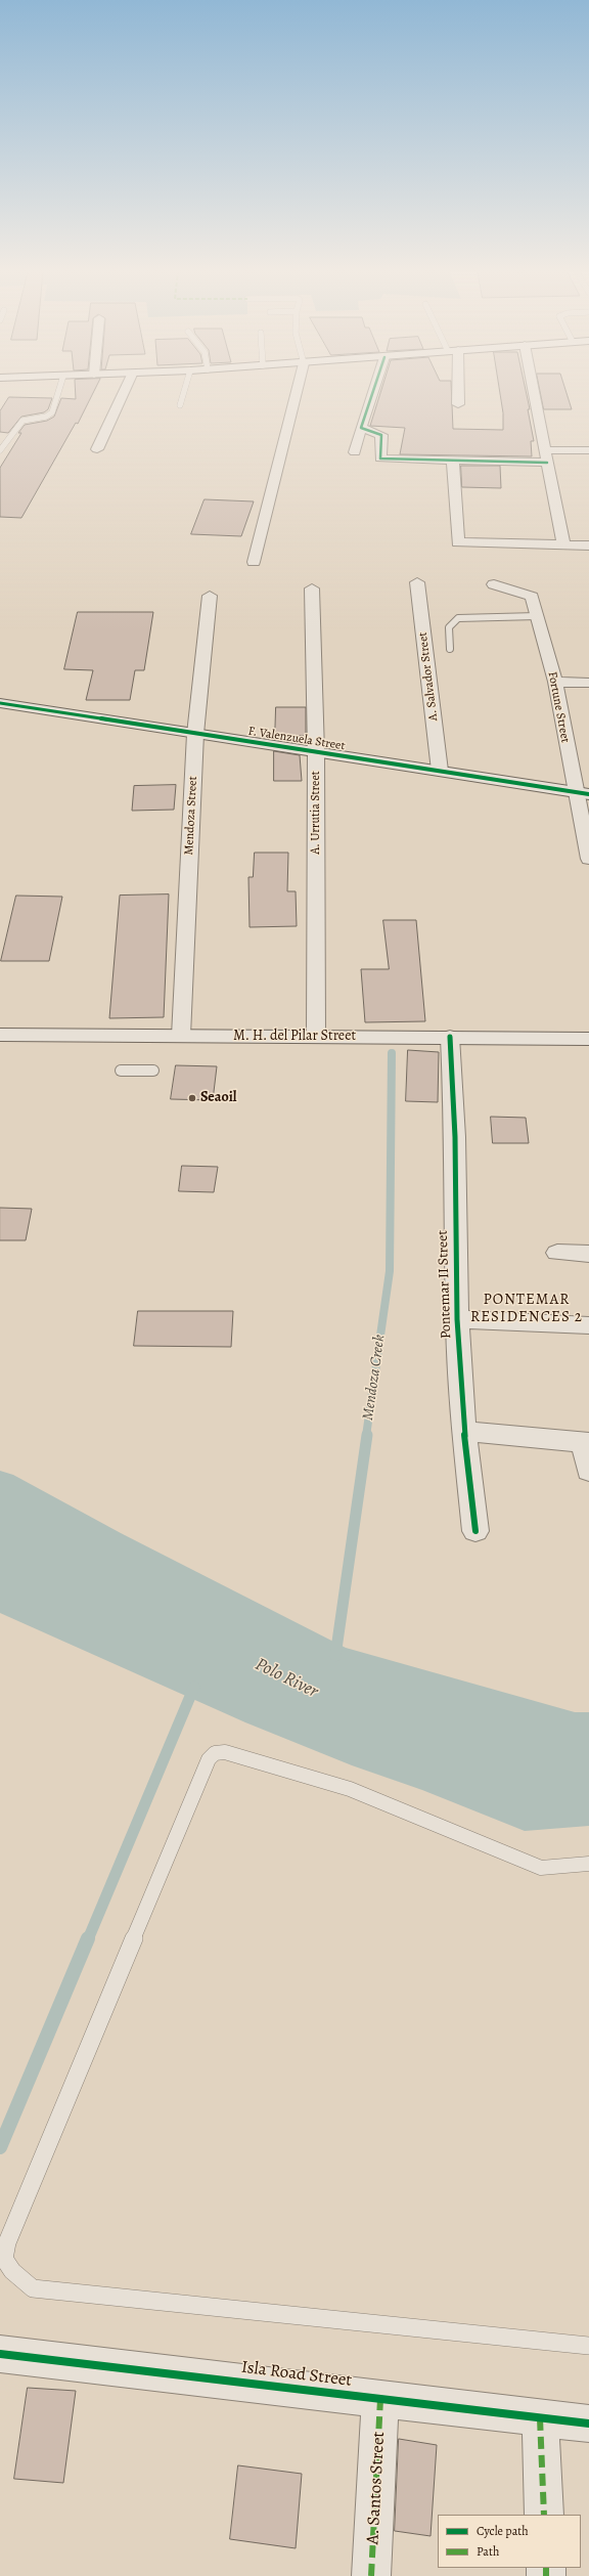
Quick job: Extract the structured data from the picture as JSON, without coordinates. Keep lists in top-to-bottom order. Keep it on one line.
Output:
{"streets":{"street":["A. Salvador Street","Fortune Street","F. Valenzuela Street","A. Urrutia Street","Mendoza Street","M. H. del Pilar Street","Pontemar II Street","Isla Road Street","A. Santos Street"]},"crossings":[["A. Salvador Street","F. Valenzuela Street"],["Fortune Street","F. Valenzuela Street"],["F. Valenzuela Street","A. Urrutia Street"],["F. Valenzuela Street","Mendoza Street"],["A. Urrutia Street","M. H. del Pilar Street"],["Mendoza Street","M. H. del Pilar Street"],["M. H. del Pilar Street","Pontemar II Street"],["Isla Road Street","A. Santos Street"]],"districts":["PONTEMAR RESIDENCES 2"],"water":["Mendoza Creek","Polo River"],"places":["Seaoil"],"legend":["Cycle path","Path"]}
